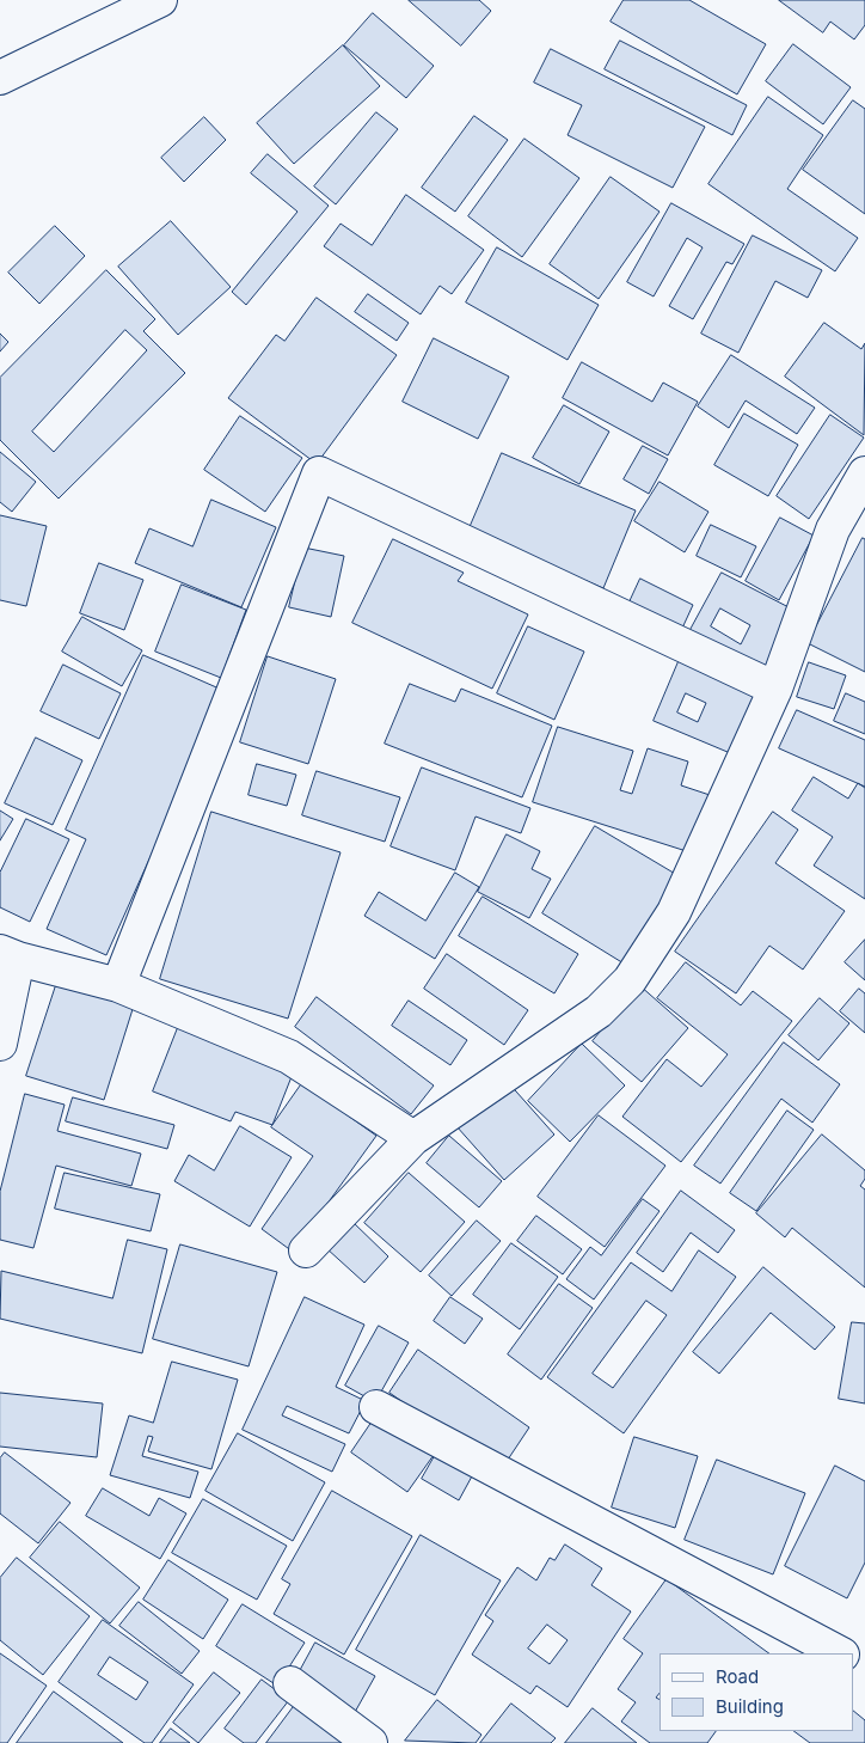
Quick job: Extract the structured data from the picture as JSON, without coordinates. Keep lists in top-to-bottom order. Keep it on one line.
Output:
{"legend":["Road","Building"]}
